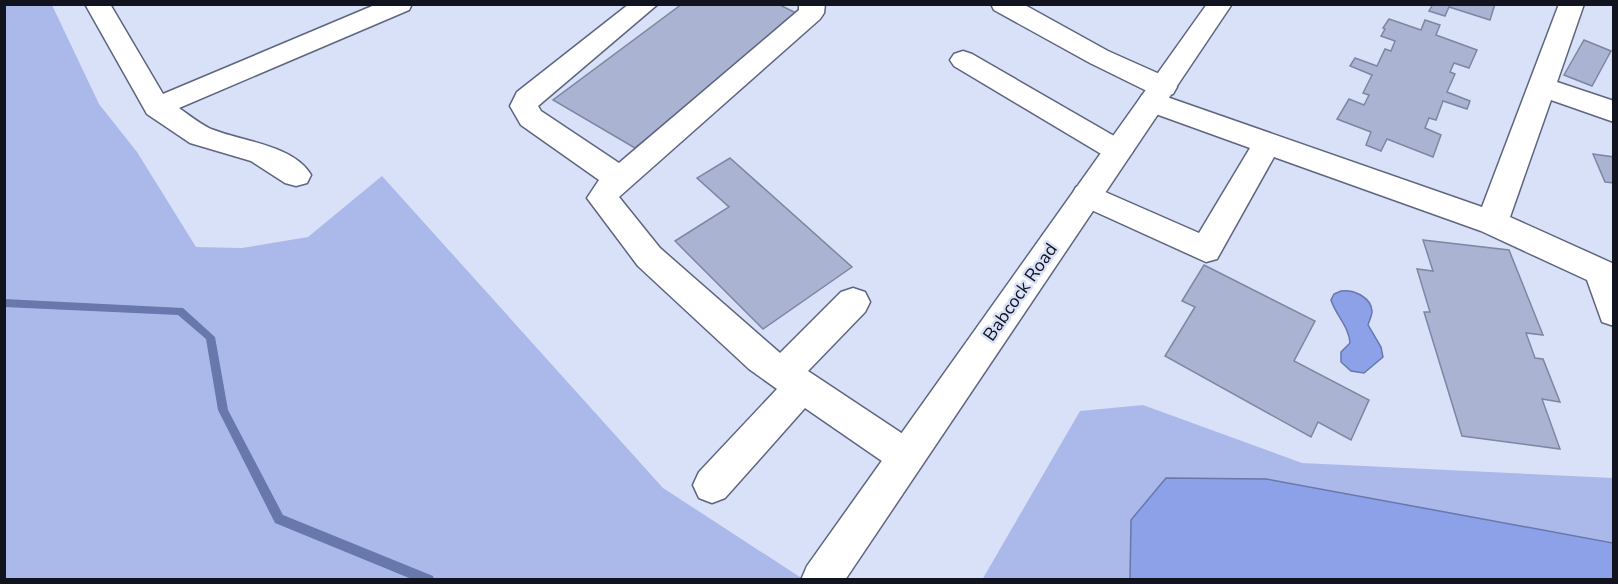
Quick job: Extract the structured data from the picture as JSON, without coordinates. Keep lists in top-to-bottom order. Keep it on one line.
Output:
{"streets":{"main road":["Babcock Road"]}}
